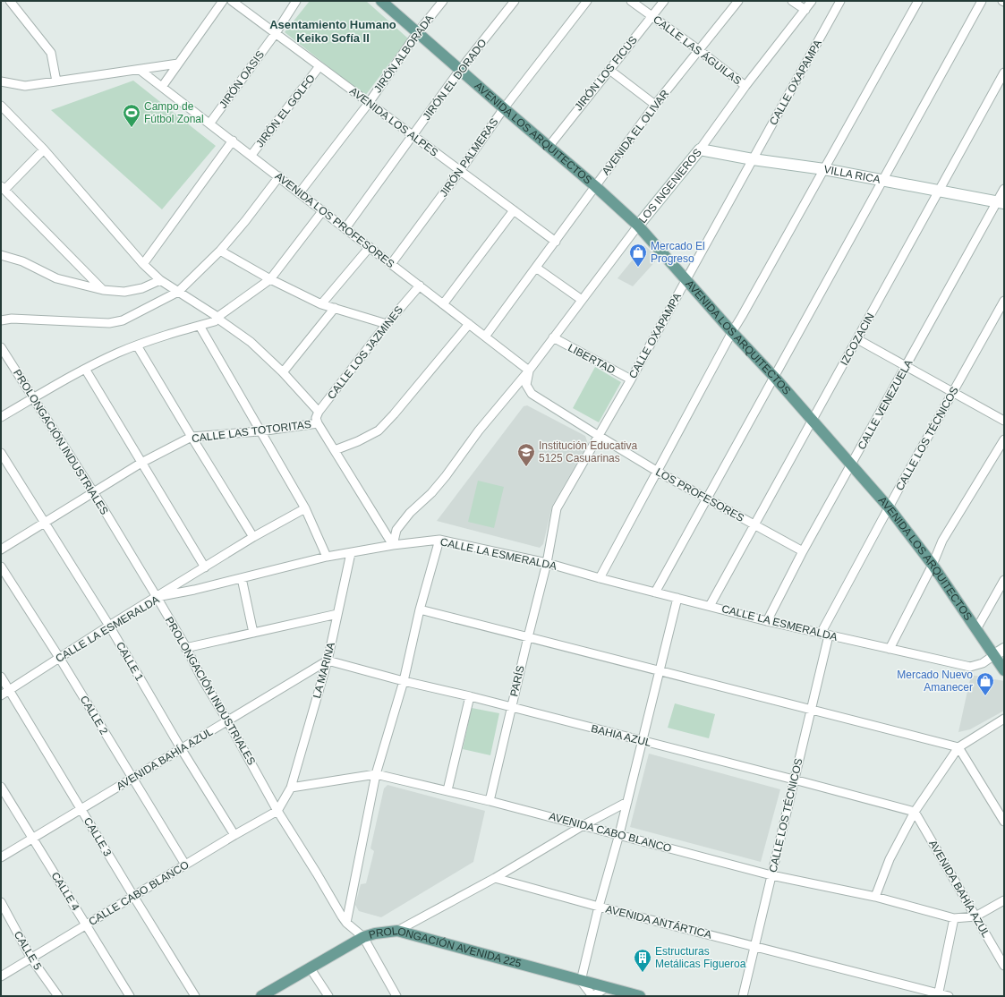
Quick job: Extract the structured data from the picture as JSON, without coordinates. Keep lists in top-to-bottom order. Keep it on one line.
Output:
{"streets":{"main road":["AVENIDA LOS ARQUITECTOS","PROLONGACIÓN AVENIDA 225"],"street":["CALLE LAS ÁGUILAS","JIRÓN ALBORADA","JIRÓN LOS FICUS","JIRÓN OASIS","JIRÓN EL DORADO","CALLE OXAPAMPA","JIRÓN EL GOLFO","AVENIDA LOS ALPES","AVENIDA EL OLIVAR","JIRÓN PALMERAS","VILLA RICA","LOS INGENIEROS","AVENIDA LOS PROFESORES","IZCOZACIN","CALLE LOS JAZMINES","LIBERTAD","CALLE VENEZUELA","CALLE LAS TOTORITAS","CALLE LOS TÉCNICOS","PROLONGACIÓN INDUSTRIALES","LOS PROFESORES","CALLE LA ESMERALDA","CALLE 1","LA MARINA","PARÍS","CALLE 2","BAHIA AZUL","AVENIDA BAHÍA AZUL","AVENIDA CABO BLANCO","CALLE 3","CALLE 4","CALLE CABO BLANCO","AVENIDA ANTÁRTICA","CALLE 5"]},"crossings":[["CALLE LAS ÁGUILAS","JIRÓN LOS FICUS"],["CALLE LAS ÁGUILAS","AVENIDA EL OLIVAR"],["CALLE LAS ÁGUILAS","LOS INGENIEROS"],["JIRÓN ALBORADA","AVENIDA LOS ALPES"],["JIRÓN ALBORADA","AVENIDA LOS ARQUITECTOS"],["JIRÓN ALBORADA","AVENIDA LOS PROFESORES"],["JIRÓN LOS FICUS","AVENIDA LOS ARQUITECTOS"],["JIRÓN OASIS","AVENIDA LOS ALPES"],["JIRÓN OASIS","AVENIDA LOS PROFESORES"],["JIRÓN EL DORADO","AVENIDA LOS ALPES"],["JIRÓN EL DORADO","AVENIDA LOS ARQUITECTOS"],["JIRÓN EL DORADO","AVENIDA LOS PROFESORES"],["CALLE OXAPAMPA","AVENIDA LOS ARQUITECTOS"],["CALLE OXAPAMPA","VILLA RICA"],["CALLE OXAPAMPA","LIBERTAD"],["CALLE OXAPAMPA","LOS PROFESORES"],["CALLE OXAPAMPA","CALLE LA ESMERALDA"],["CALLE OXAPAMPA","PARÍS"],["JIRÓN EL GOLFO","AVENIDA LOS ALPES"],["JIRÓN EL GOLFO","AVENIDA LOS PROFESORES"],["AVENIDA LOS ALPES","AVENIDA EL OLIVAR"],["AVENIDA LOS ALPES","JIRÓN PALMERAS"],["AVENIDA EL OLIVAR","AVENIDA LOS ARQUITECTOS"],["AVENIDA EL OLIVAR","AVENIDA LOS PROFESORES"],["AVENIDA LOS ARQUITECTOS","JIRÓN PALMERAS"],["AVENIDA LOS ARQUITECTOS","LOS INGENIEROS"],["AVENIDA LOS ARQUITECTOS","IZCOZACIN"],["AVENIDA LOS ARQUITECTOS","CALLE VENEZUELA"],["AVENIDA LOS ARQUITECTOS","CALLE LOS TÉCNICOS"],["AVENIDA LOS ARQUITECTOS","CALLE LA ESMERALDA"],["JIRÓN PALMERAS","AVENIDA LOS PROFESORES"],["VILLA RICA","LOS INGENIEROS"],["VILLA RICA","IZCOZACIN"],["VILLA RICA","CALLE VENEZUELA"],["LOS INGENIEROS","AVENIDA LOS PROFESORES"],["LOS INGENIEROS","LIBERTAD"],["LOS INGENIEROS","LOS PROFESORES"],["LOS INGENIEROS","CALLE LA ESMERALDA"],["AVENIDA LOS PROFESORES","CALLE LOS JAZMINES"],["AVENIDA LOS PROFESORES","LOS PROFESORES"],["IZCOZACIN","LOS PROFESORES"],["IZCOZACIN","CALLE LA ESMERALDA"],["CALLE VENEZUELA","LOS PROFESORES"],["CALLE VENEZUELA","CALLE LA ESMERALDA"],["CALLE LAS TOTORITAS","PROLONGACIÓN INDUSTRIALES"],["CALLE LAS TOTORITAS","CALLE 1"],["CALLE LOS TÉCNICOS","CALLE LA ESMERALDA"],["CALLE LOS TÉCNICOS","BAHIA AZUL"],["CALLE LOS TÉCNICOS","AVENIDA CABO BLANCO"],["CALLE LOS TÉCNICOS","AVENIDA ANTÁRTICA"],["PROLONGACIÓN INDUSTRIALES","CALLE LA ESMERALDA"],["PROLONGACIÓN INDUSTRIALES","AVENIDA BAHÍA AZUL"],["PROLONGACIÓN INDUSTRIALES","CALLE CABO BLANCO"],["PROLONGACIÓN INDUSTRIALES","PROLONGACIÓN AVENIDA 225"],["CALLE LA ESMERALDA","CALLE 1"],["CALLE LA ESMERALDA","LA MARINA"],["CALLE LA ESMERALDA","PARÍS"],["CALLE LA ESMERALDA","CALLE 2"],["CALLE LA ESMERALDA","CALLE 3"],["CALLE 1","AVENIDA BAHÍA AZUL"],["CALLE 1","CALLE CABO BLANCO"],["LA MARINA","BAHIA AZUL"],["LA MARINA","AVENIDA BAHÍA AZUL"],["LA MARINA","AVENIDA CABO BLANCO"],["PARÍS","BAHIA AZUL"],["PARÍS","AVENIDA CABO BLANCO"],["CALLE 2","AVENIDA BAHÍA AZUL"],["CALLE 2","CALLE CABO BLANCO"],["BAHIA AZUL","AVENIDA BAHÍA AZUL"],["AVENIDA BAHÍA AZUL","CALLE 3"],["AVENIDA BAHÍA AZUL","CALLE 4"],["CALLE 3","CALLE CABO BLANCO"],["CALLE 4","CALLE CABO BLANCO"],["CALLE CABO BLANCO","CALLE 5"]],"districts":["Asentamiento Humano Keiko Sofía II"],"places":{"sports":["Campo de Fútbol Zonal"],"shop":["Mercado El Progreso","Mercado Nuevo Amanecer"],"school or university":["Institución Educativa 5125 Casuarinas"],"building":["Estructuras Metálicas Figueroa"]}}
